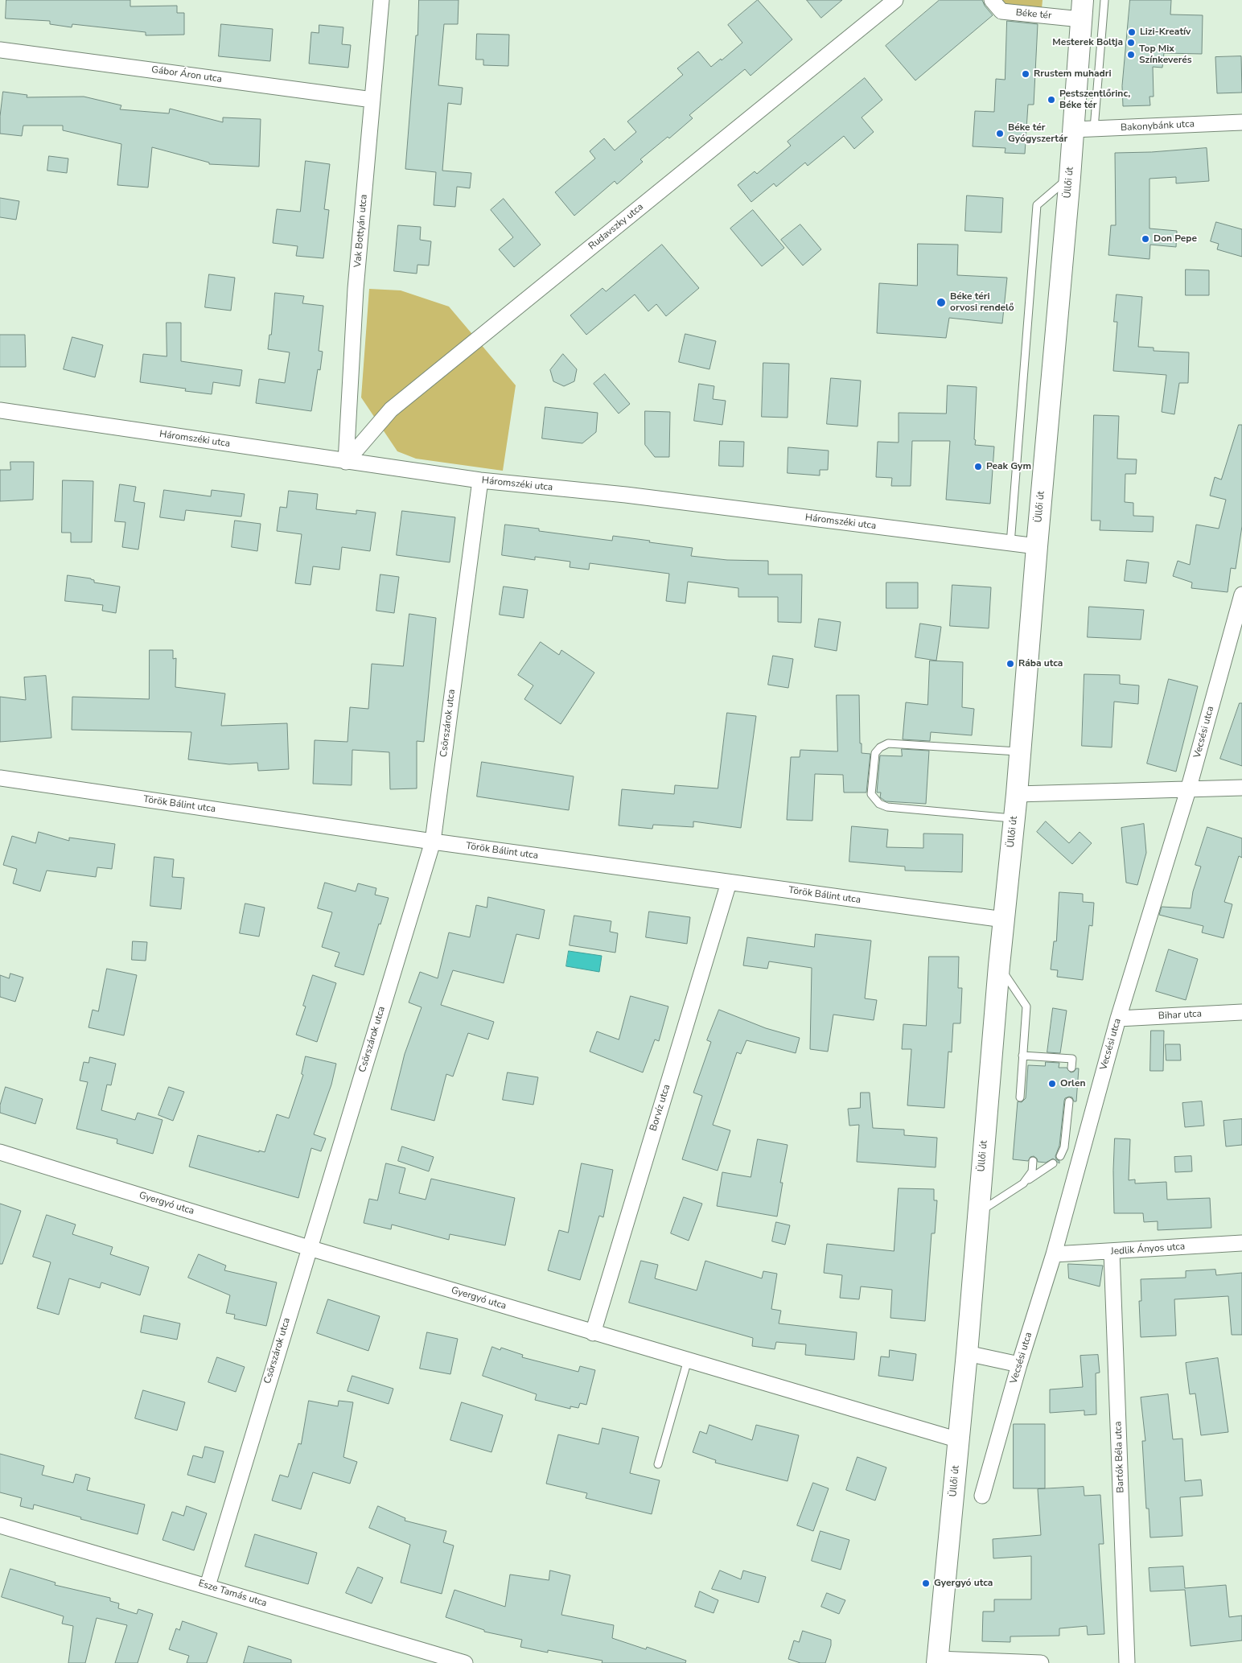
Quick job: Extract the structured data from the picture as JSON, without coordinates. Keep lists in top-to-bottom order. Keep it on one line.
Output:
{"streets":{"main road":["Üllői út"],"street":["Béke tér","Gábor Áron utca","Bakonybánk utca","Rudavszky utca","Vak Bottyán utca","Háromszéki utca","Csörszárok utca","Vecsési utca","Török Bálint utca","Bihar utca","Borvíz utca","Gyergyó utca","Jedlik Ányos utca","Bartók Béla utca","Esze Tamás utca"]},"crossings":[["Béke tér","Üllői út"],["Gábor Áron utca","Vak Bottyán utca"],["Bakonybánk utca","Üllői út"],["Üllői út","Háromszéki utca"],["Üllői út","Török Bálint utca"],["Üllői út","Gyergyó utca"],["Rudavszky utca","Vak Bottyán utca"],["Rudavszky utca","Háromszéki utca"],["Vak Bottyán utca","Háromszéki utca"],["Háromszéki utca","Csörszárok utca"],["Csörszárok utca","Török Bálint utca"],["Csörszárok utca","Gyergyó utca"],["Csörszárok utca","Esze Tamás utca"],["Vecsési utca","Bihar utca"],["Vecsési utca","Jedlik Ányos utca"],["Török Bálint utca","Borvíz utca"],["Borvíz utca","Gyergyó utca"],["Jedlik Ányos utca","Bartók Béla utca"]],"places":["Lizi-Kreatív","Mesterek Boltja","Top Mix Színkeverés","Rrustem muhadri","Pestszentlőrinc, Béke tér","Béke tér Gyógyszertár","Don Pepe","Béke téri orvosi rendelő","Peak Gym","Rába utca","Orlen","Gyergyó utca"]}
